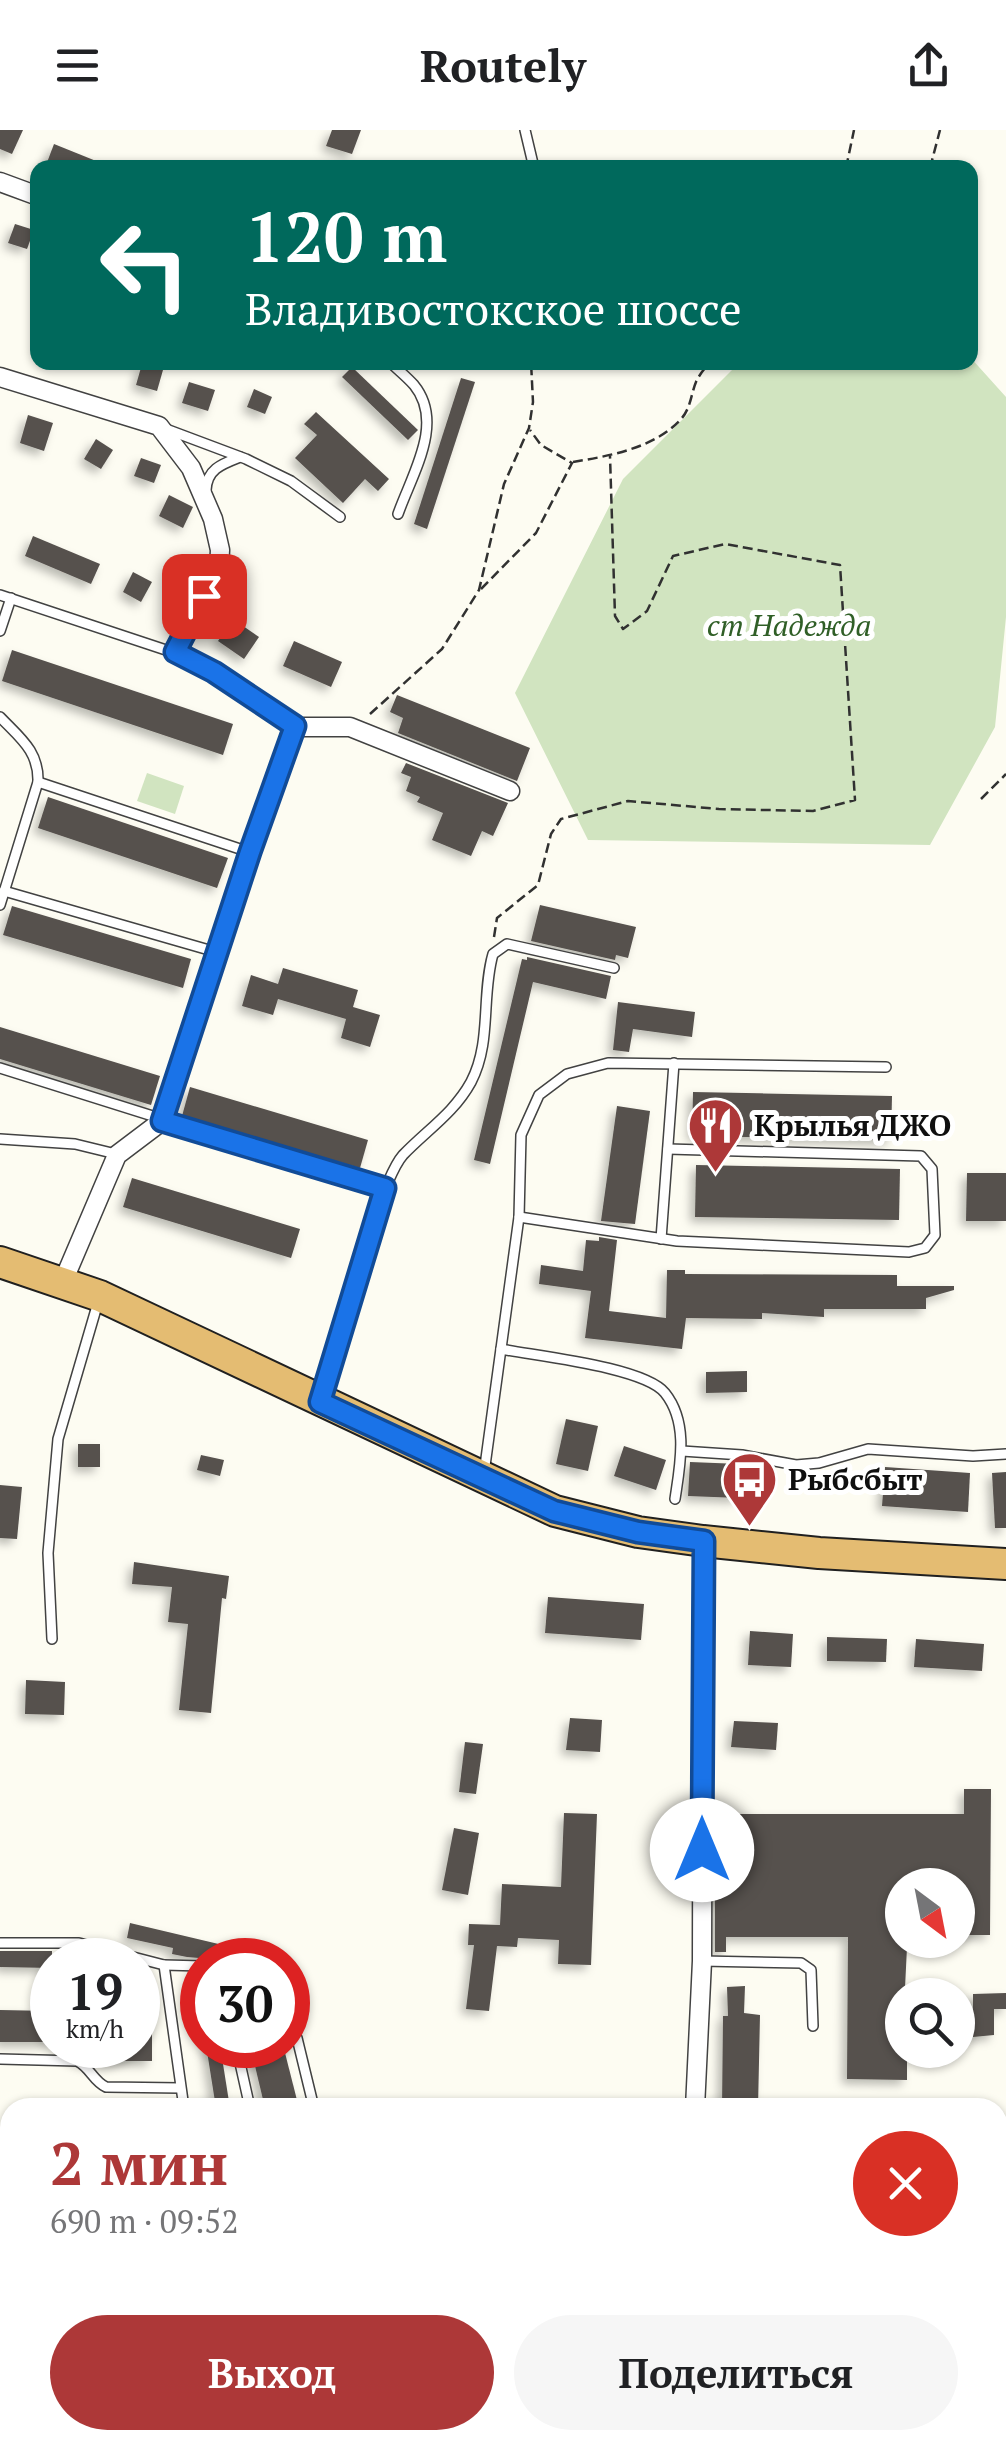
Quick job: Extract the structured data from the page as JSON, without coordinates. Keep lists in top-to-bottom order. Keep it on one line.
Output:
{"parks":["ст Надежда"],"places":{"restaurant":["Крылья ДЖО"],"bus stop":["Рыбсбыт"]},"north":"bottom right","page":{"header":"Routely","turn":["120 m","Владивостокское шоссе"],"speed":"19 km/h","limit":"30","heading":["2 мин","690 m · 09:52"],"buttons":["Выход","Поделиться"]}}
